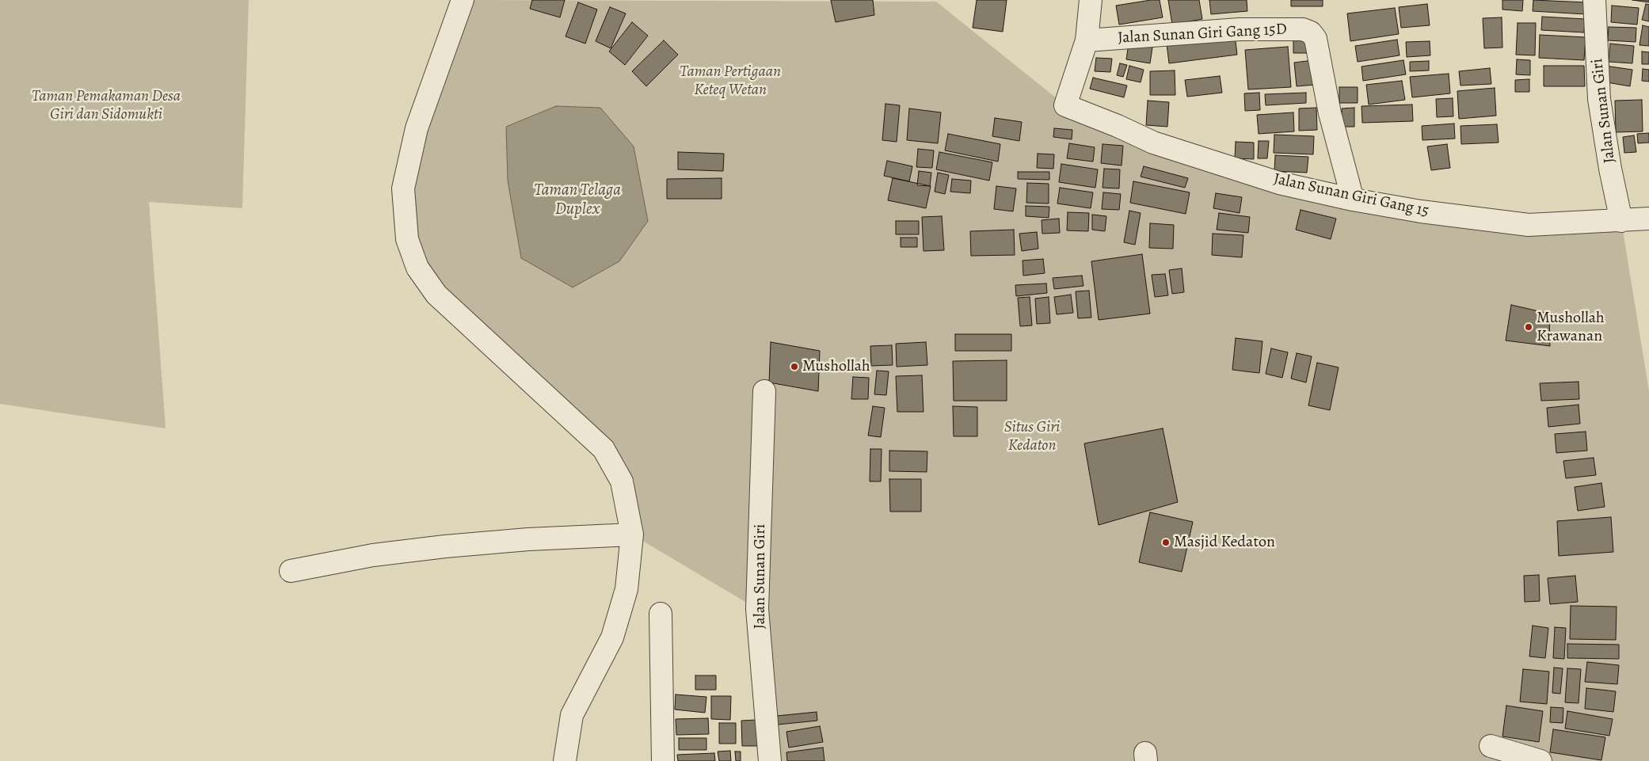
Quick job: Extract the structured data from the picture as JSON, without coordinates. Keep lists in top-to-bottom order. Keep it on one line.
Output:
{"streets":{"street":["Jalan Sunan Giri Gang 15D","Jalan Sunan Giri","Jalan Sunan Giri Gang 15"]},"crossings":[["Jalan Sunan Giri Gang 15D","Jalan Sunan Giri Gang 15"],["Jalan Sunan Giri","Jalan Sunan Giri Gang 15"]],"water":["Taman Telaga Duplex"],"parks":["Taman Pertigaan Keteq Wetan","Taman Pemakaman Desa Giri dan Sidomukti","Situs Giri Kedaton"],"places":["Mushollah Krawanan","Mushollah","Masjid Kedaton"]}
